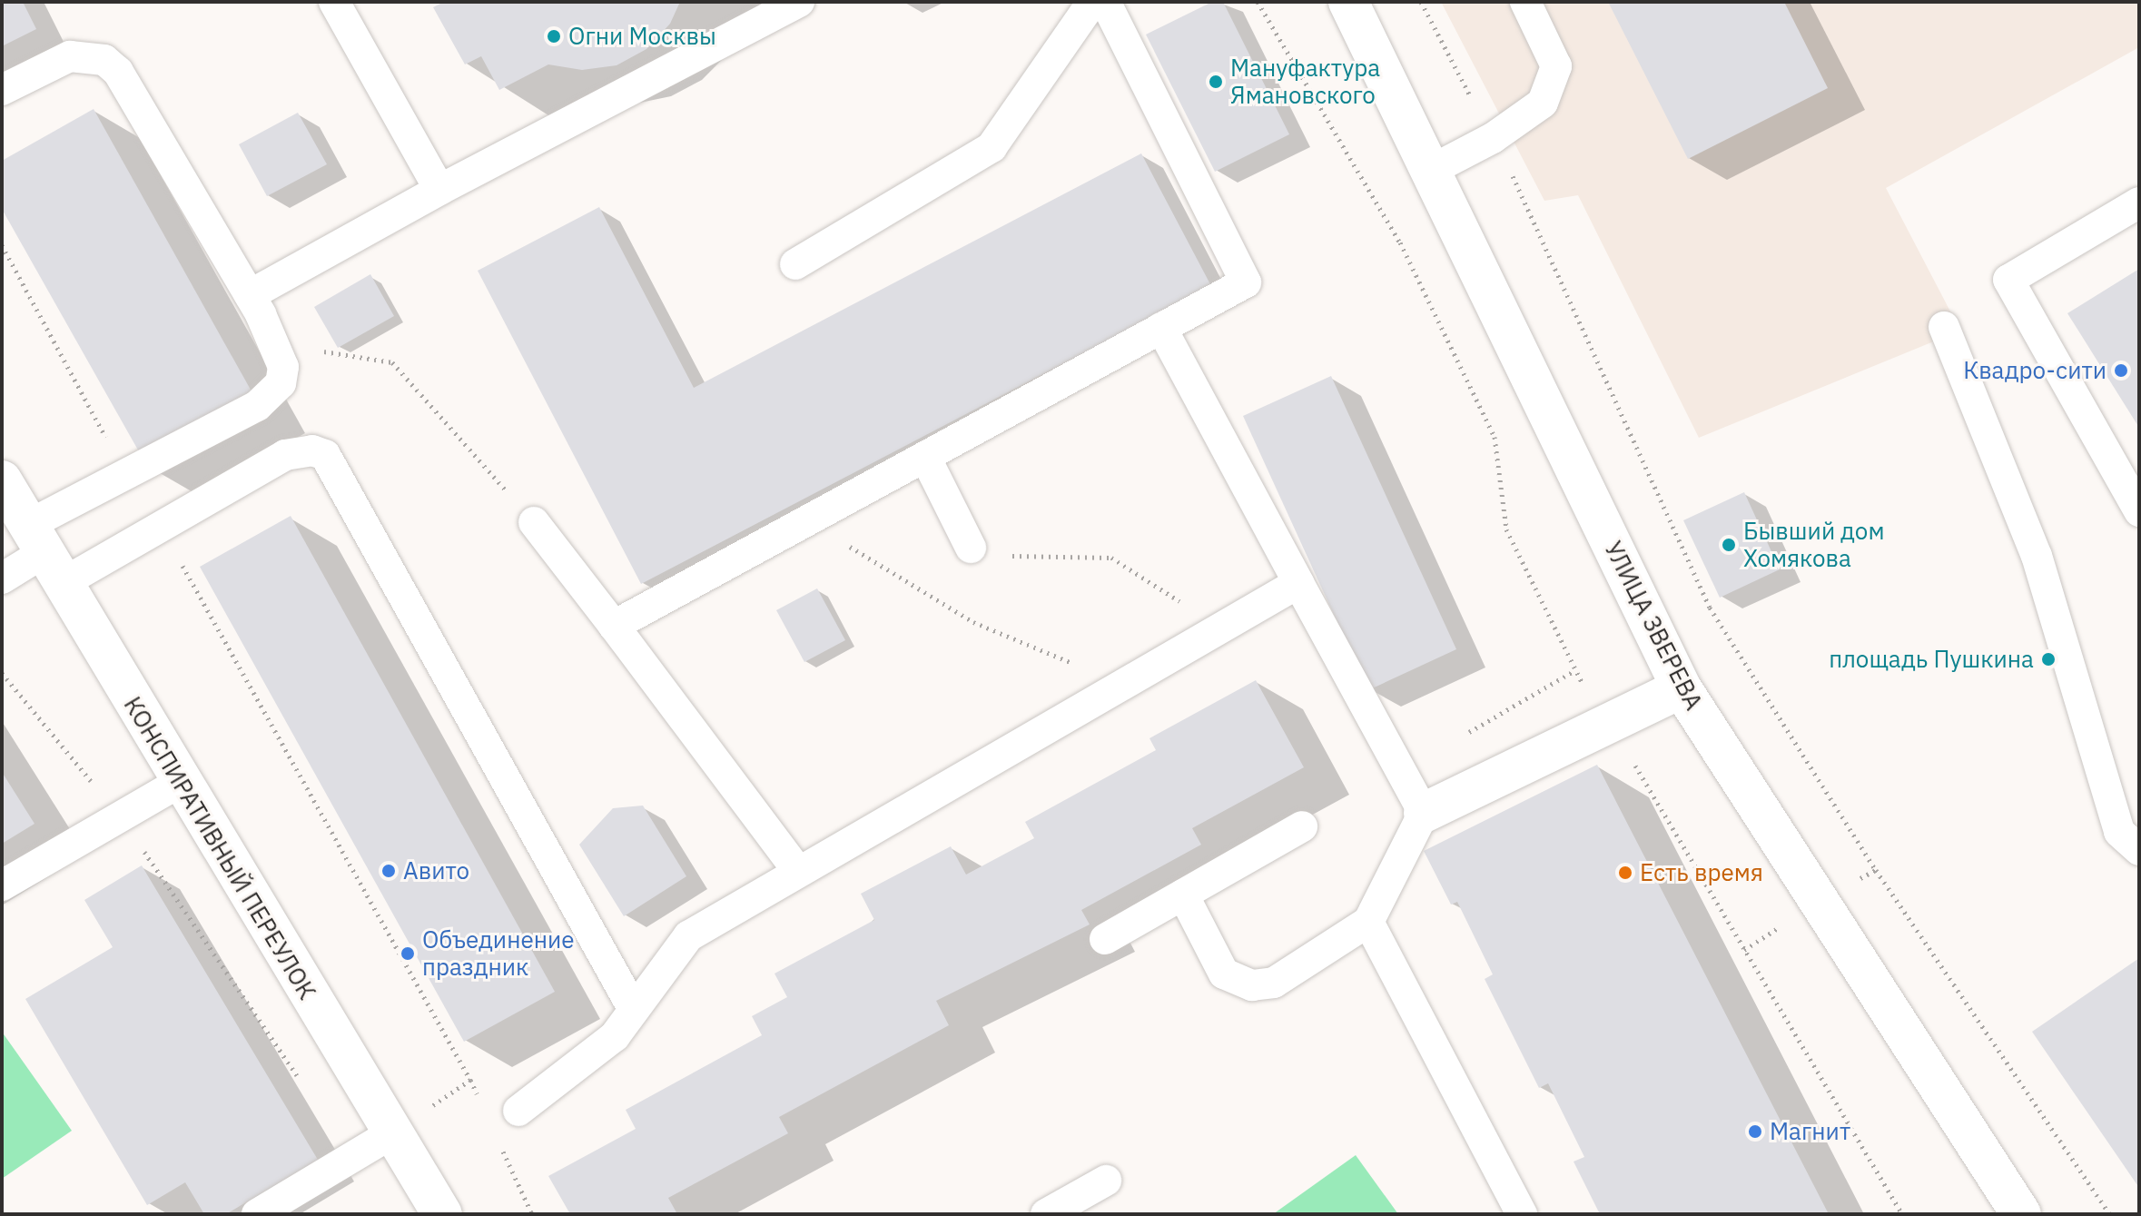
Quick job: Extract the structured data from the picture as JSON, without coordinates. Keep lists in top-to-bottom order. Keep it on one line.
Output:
{"streets":{"street":["УЛИЦА ЗВЕРЕВА","КОНСПИРАТИВНЫЙ ПЕРЕУЛОК"]},"places":["Огни Москвы","Мануфактура Ямановского","Квадро-сити","Бывший дом Хомякова","площадь Пушкина","Авито","Есть время","Объединение праздник","Магнит"]}
